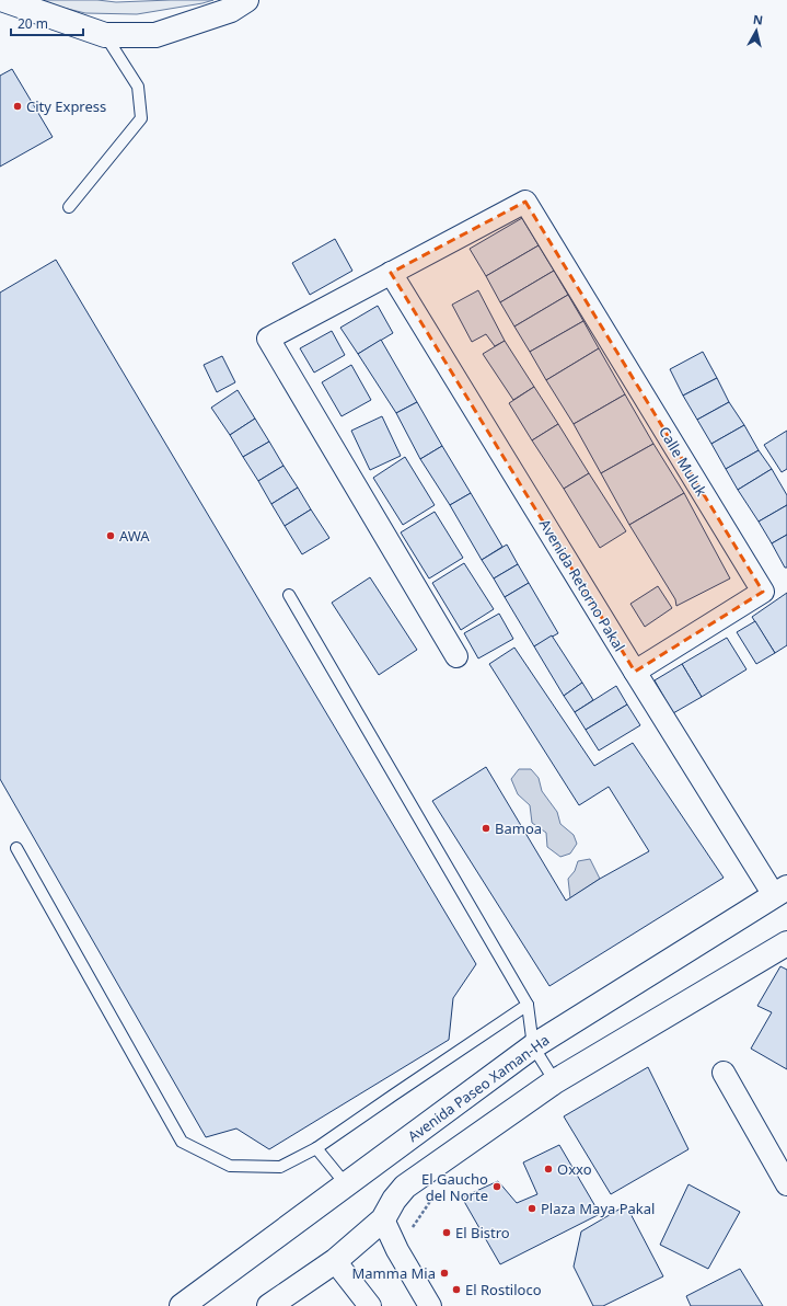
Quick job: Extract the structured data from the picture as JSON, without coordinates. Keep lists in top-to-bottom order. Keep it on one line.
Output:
{"streets":{"main road":["Avenida Paseo Xaman-Ha"],"street":["Calle Muluk","Avenida Retorno Pakal"]},"crossings":[["Calle Muluk","Avenida Retorno Pakal"],["Avenida Retorno Pakal","Avenida Paseo Xaman-Ha"]],"places":["City Express","AWA","Bamoa","Oxxo","El Gaucho del Norte","Plaza Maya Pakal","El Bistro","Mamma Mia","El Rostiloco"],"scale_bar":"20 m","north":"top"}
